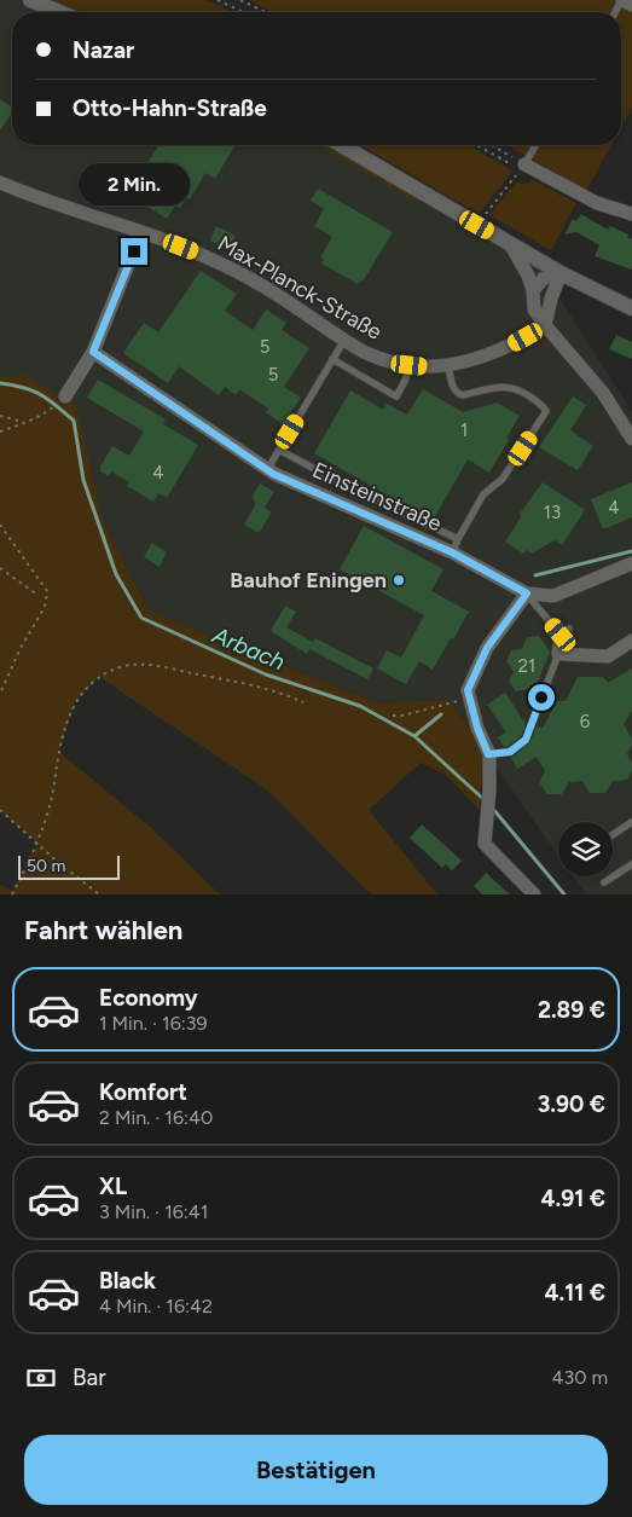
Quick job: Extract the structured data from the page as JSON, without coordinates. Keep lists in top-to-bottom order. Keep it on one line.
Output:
{"streets":{"street":["Max-Planck-Straße","Einsteinstraße"]},"water":["Arbach"],"places":["Bauhof Eningen"],"house_numbers":["5","5","1","4","4","13","21","6"],"scale_bar":"50 m","page":{"banner":["Nazar","Otto-Hahn-Straße"],"bubble":"2 Min.","scale":"50 m","heading":"Fahrt wählen","list":[{"name":"Economy","note":"1 Min. · 16:39","value":"2.89 €"},{"name":"Komfort","note":"2 Min. · 16:40","value":"3.90 €"},{"name":"XL","note":"3 Min. · 16:41","value":"4.91 €"},{"name":"Black","note":"4 Min. · 16:42","value":"4.11 €"}],"pay":["Bar","430 m"],"buttons":"Bestätigen"}}
